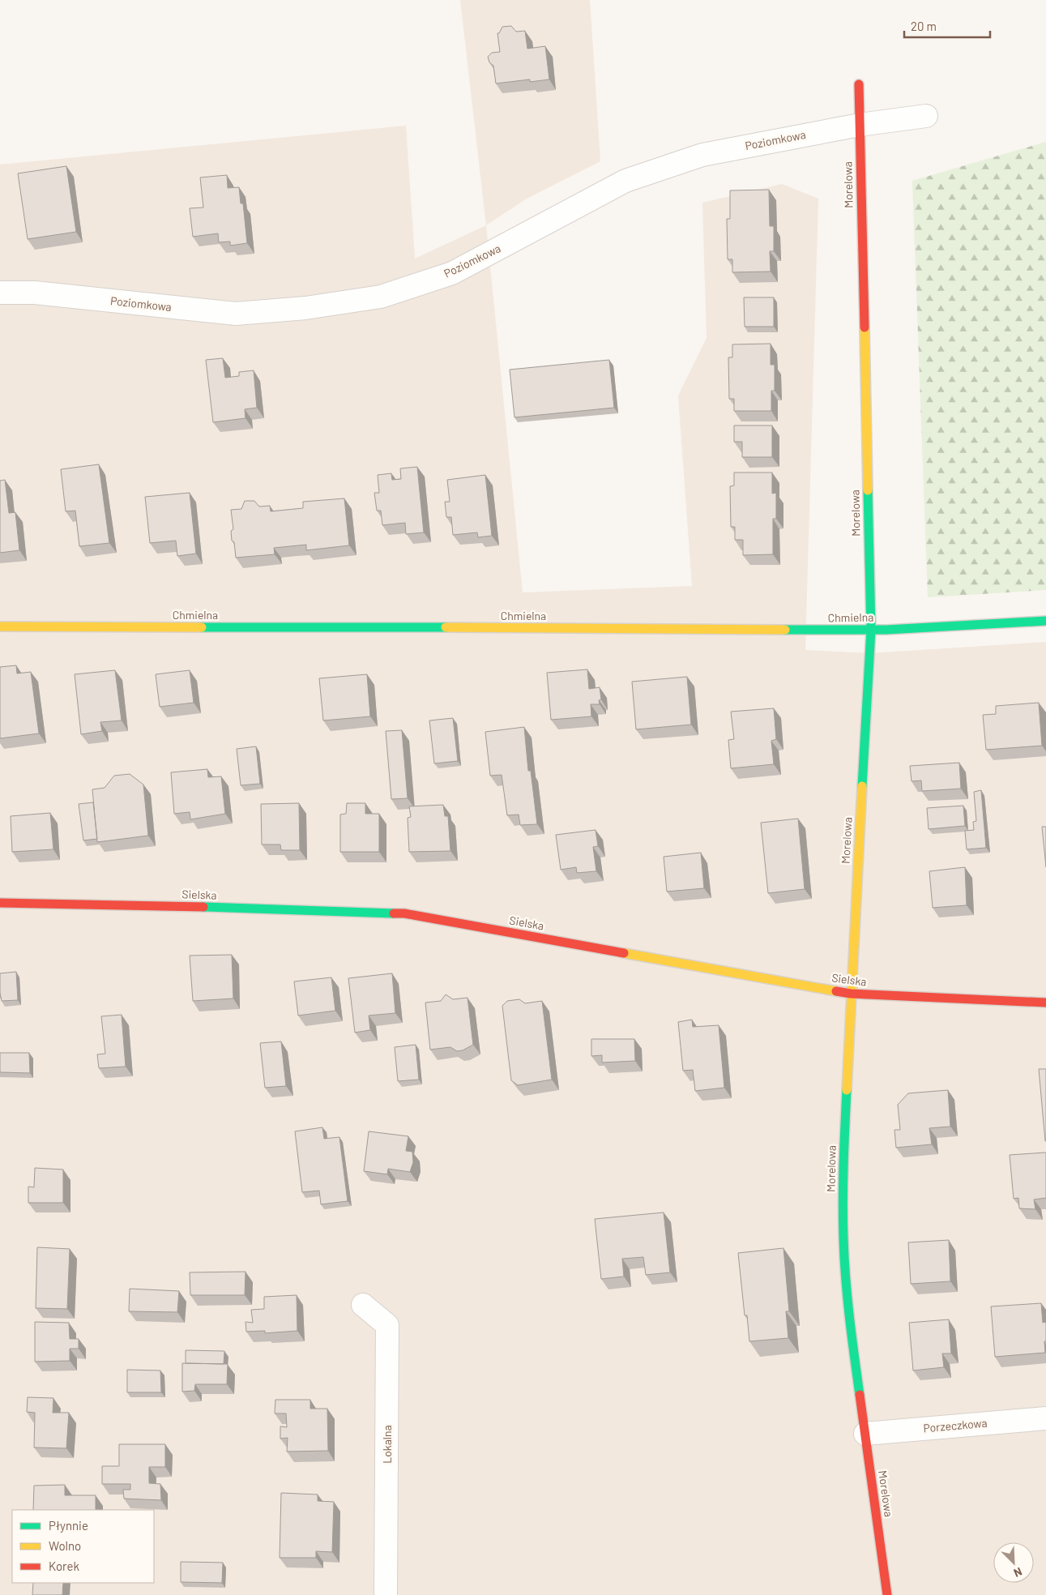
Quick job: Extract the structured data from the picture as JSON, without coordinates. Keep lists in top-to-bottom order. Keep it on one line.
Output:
{"streets":{"street":["Poziomkowa","Morelowa","Chmielna","Sielska","Porzeczkowa","Lokalna"]},"crossings":[["Poziomkowa","Morelowa"],["Morelowa","Chmielna"],["Morelowa","Sielska"],["Morelowa","Porzeczkowa"]],"legend":["Płynnie","Wolno","Korek"],"scale_bar":"20 m","north":"bottom right"}
